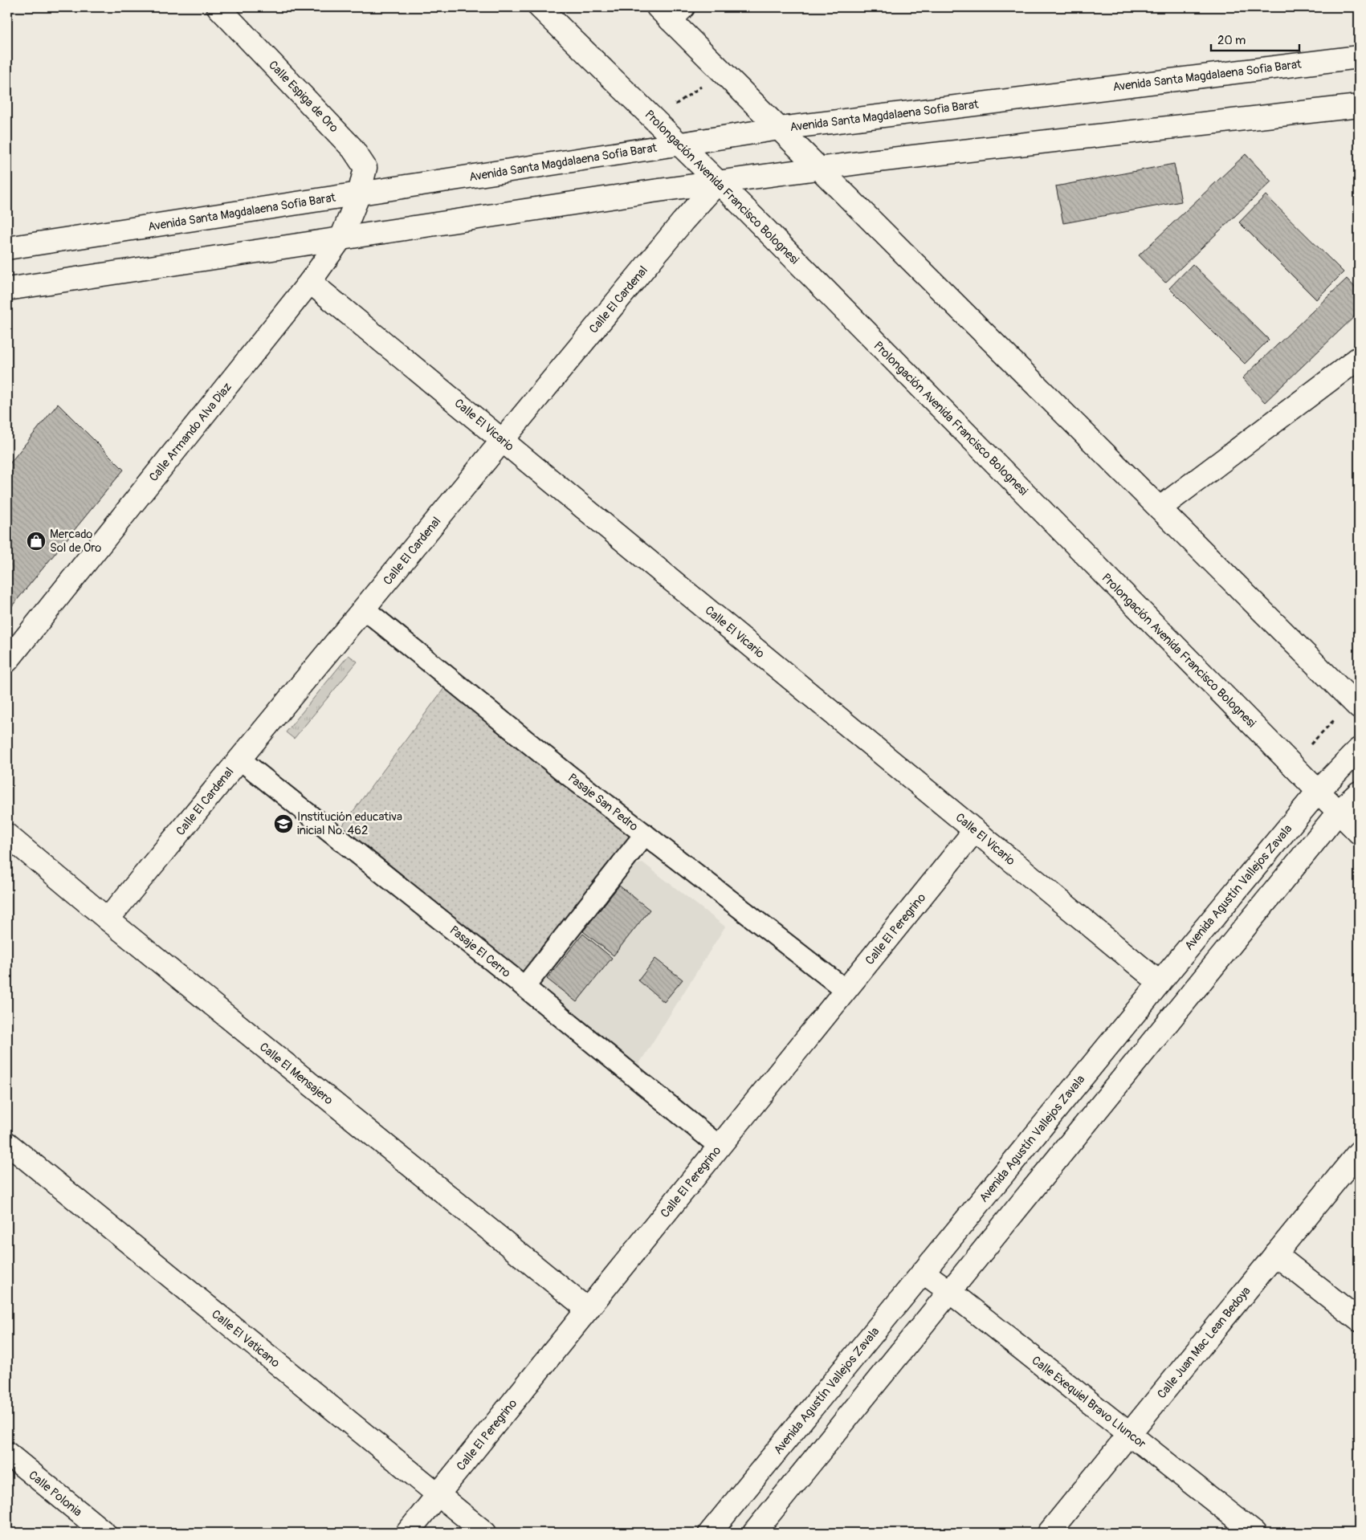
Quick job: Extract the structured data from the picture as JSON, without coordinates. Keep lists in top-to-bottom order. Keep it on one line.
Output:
{"streets":{"street":["Avenida Santa Magdalaena Sofia Barat","Calle Espiga de Oro","Prolongación Avenida Francisco Bolognesi","Calle El Cardenal","Calle El Vicario","Calle Armando Alva Diaz","Pasaje San Pedro","Avenida Agustín Vallejos Zavala","Calle El Peregrino","Pasaje El Cerro","Calle El Mensajero","Calle El Vaticano","Calle Juan Mac Lean Bedoya","Calle Exequiel Bravo Lluncor","Calle Polonia"]},"crossings":[["Avenida Santa Magdalaena Sofia Barat","Calle Espiga de Oro"],["Avenida Santa Magdalaena Sofia Barat","Prolongación Avenida Francisco Bolognesi"],["Avenida Santa Magdalaena Sofia Barat","Calle Armando Alva Diaz"],["Calle Espiga de Oro","Calle Armando Alva Diaz"],["Prolongación Avenida Francisco Bolognesi","Calle El Cardenal"],["Prolongación Avenida Francisco Bolognesi","Avenida Agustín Vallejos Zavala"],["Calle El Cardenal","Calle El Vicario"],["Calle El Cardenal","Pasaje San Pedro"],["Calle El Cardenal","Pasaje El Cerro"],["Calle El Cardenal","Calle El Mensajero"],["Calle El Vicario","Calle Armando Alva Diaz"],["Calle El Vicario","Avenida Agustín Vallejos Zavala"],["Calle El Vicario","Calle El Peregrino"],["Pasaje San Pedro","Calle El Peregrino"],["Avenida Agustín Vallejos Zavala","Calle Exequiel Bravo Lluncor"],["Calle El Peregrino","Pasaje El Cerro"],["Calle El Peregrino","Calle El Mensajero"],["Calle El Peregrino","Calle El Vaticano"],["Calle Juan Mac Lean Bedoya","Calle Exequiel Bravo Lluncor"]],"places":{"shop":["Mercado Sol de Oro"],"school or university":["Institución educativa inicial No. 462"]},"scale_bar":"20 m"}
